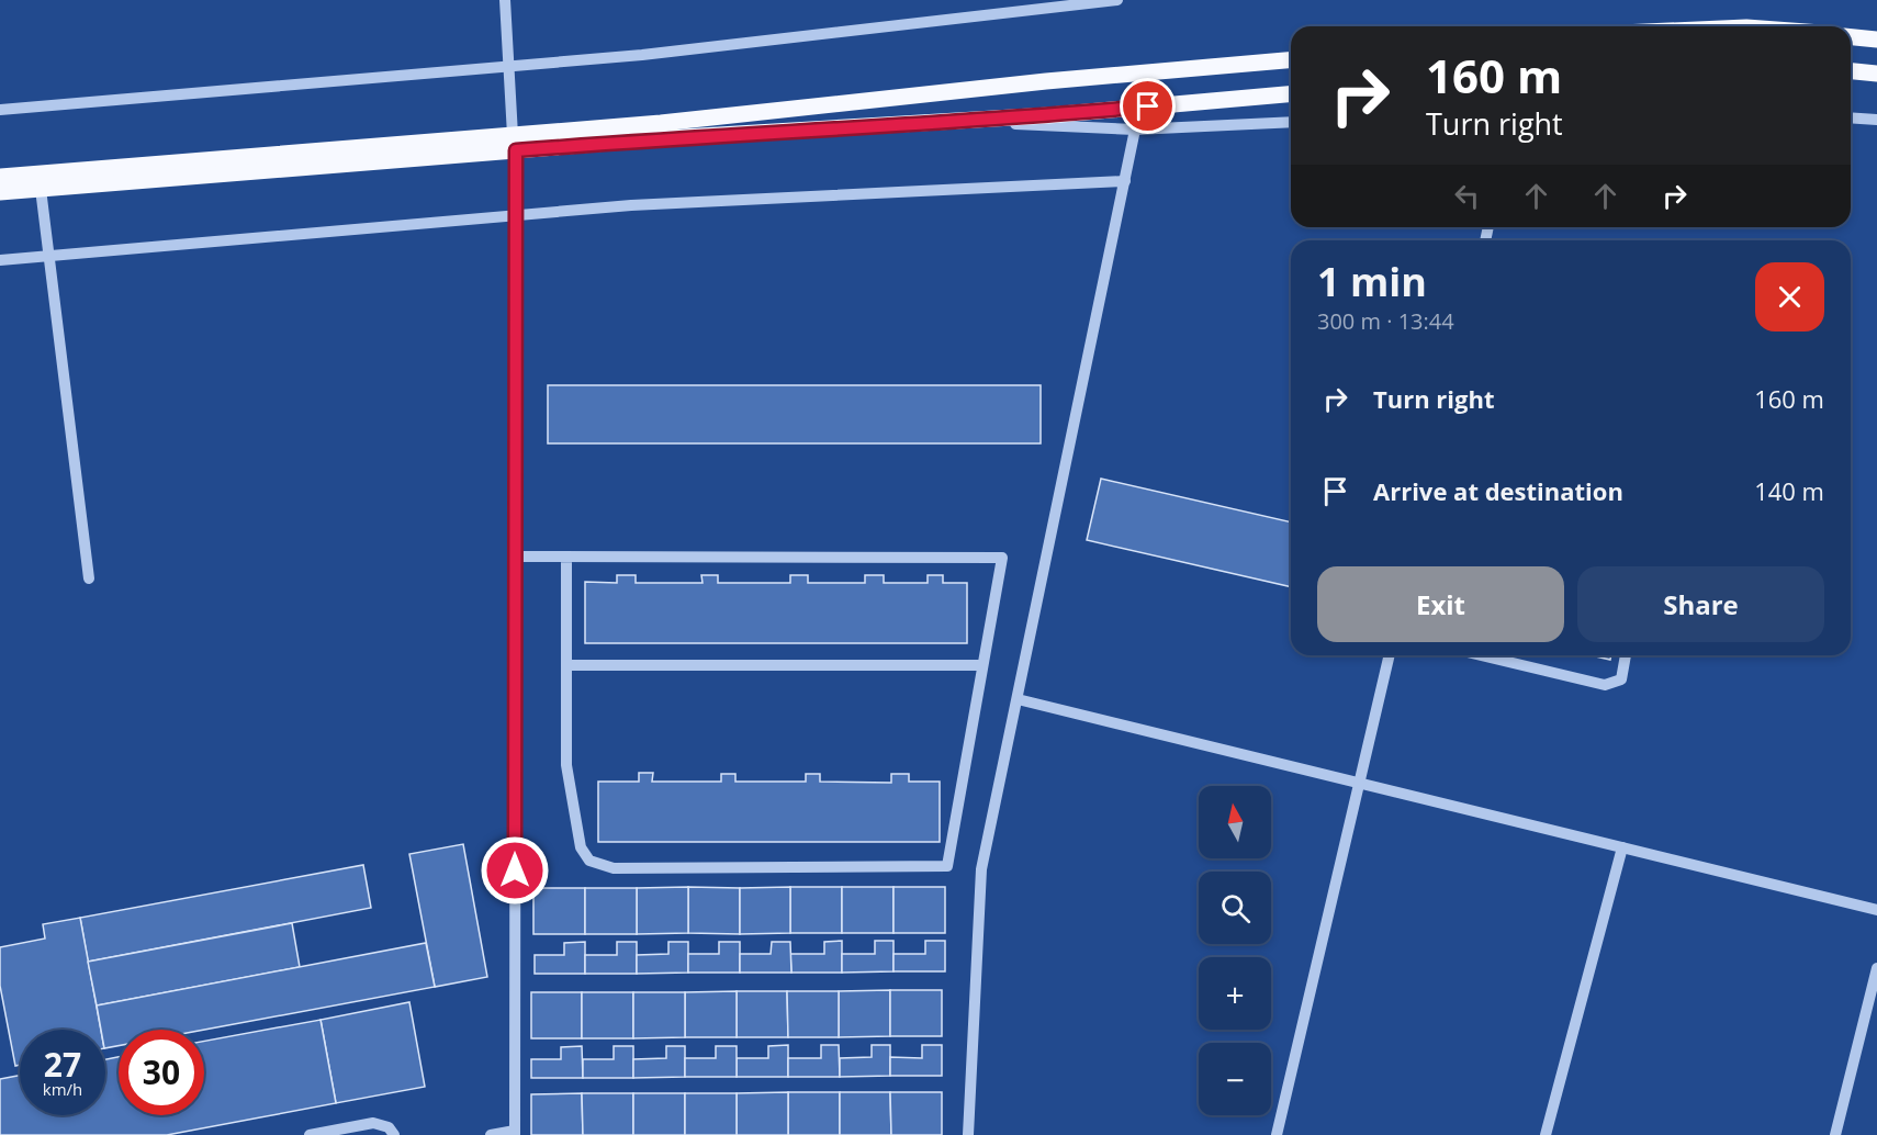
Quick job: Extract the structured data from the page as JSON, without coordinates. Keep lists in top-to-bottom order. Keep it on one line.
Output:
{"north":"top","page":{"turn":["160 m","Turn right"],"heading":["1 min","300 m · 13:44"],"list":[{"name":"Turn right","value":"160 m"},{"name":"Arrive at destination","value":"140 m"}],"buttons":["Exit","Share"],"map_buttons":["+","−"],"speed":"27 km/h","limit":"30"}}
